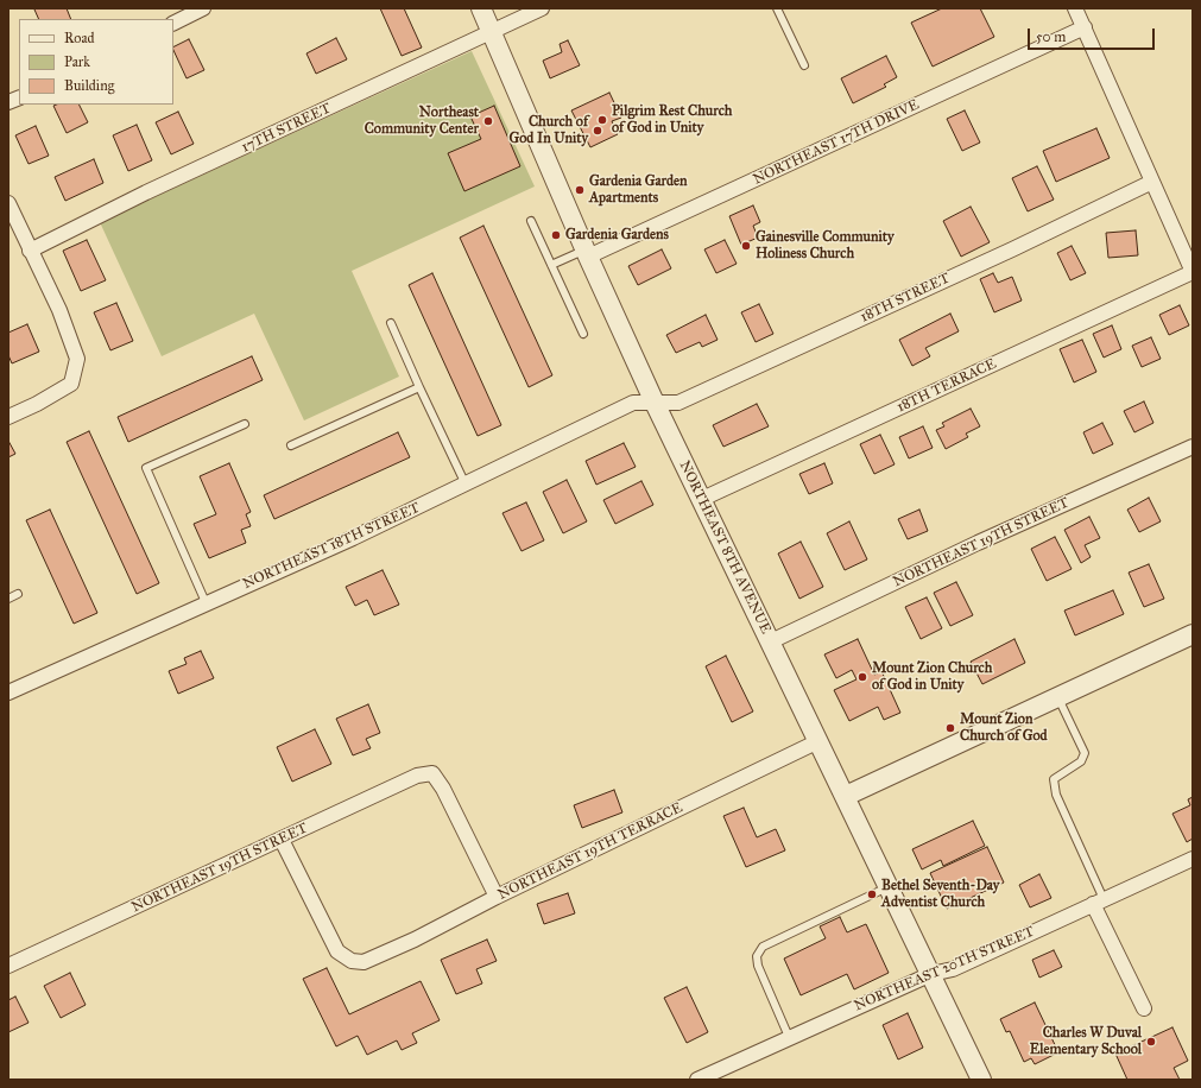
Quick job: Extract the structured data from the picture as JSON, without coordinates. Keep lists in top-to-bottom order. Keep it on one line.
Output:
{"streets":{"street":["17TH STREET","NORTHEAST 17TH DRIVE","18TH STREET","18TH TERRACE","NORTHEAST 19TH STREET","NORTHEAST 18TH STREET","NORTHEAST 8TH AVENUE","NORTHEAST 19TH TERRACE","NORTHEAST 20TH STREET"]},"crossings":[["17TH STREET","NORTHEAST 8TH AVENUE"],["NORTHEAST 17TH DRIVE","NORTHEAST 8TH AVENUE"],["18TH STREET","NORTHEAST 18TH STREET"],["18TH STREET","NORTHEAST 8TH AVENUE"],["18TH TERRACE","NORTHEAST 8TH AVENUE"],["NORTHEAST 19TH STREET","NORTHEAST 8TH AVENUE"],["NORTHEAST 19TH STREET","NORTHEAST 19TH TERRACE"],["NORTHEAST 18TH STREET","NORTHEAST 8TH AVENUE"],["NORTHEAST 8TH AVENUE","NORTHEAST 19TH TERRACE"],["NORTHEAST 8TH AVENUE","NORTHEAST 20TH STREET"]],"places":["Pilgrim Rest Church of God in Unity","Northeast Community Center","Church of God In Unity","Gardenia Garden Apartments","Gardenia Gardens","Gainesville Community Holiness Church","Mount Zion Church of God in Unity","Mount Zion Church of God","Bethel Seventh-Day Adventist Church","Charles W Duval Elementary School"],"legend":["Road","Park","Building"],"scale_bar":"50 m"}
